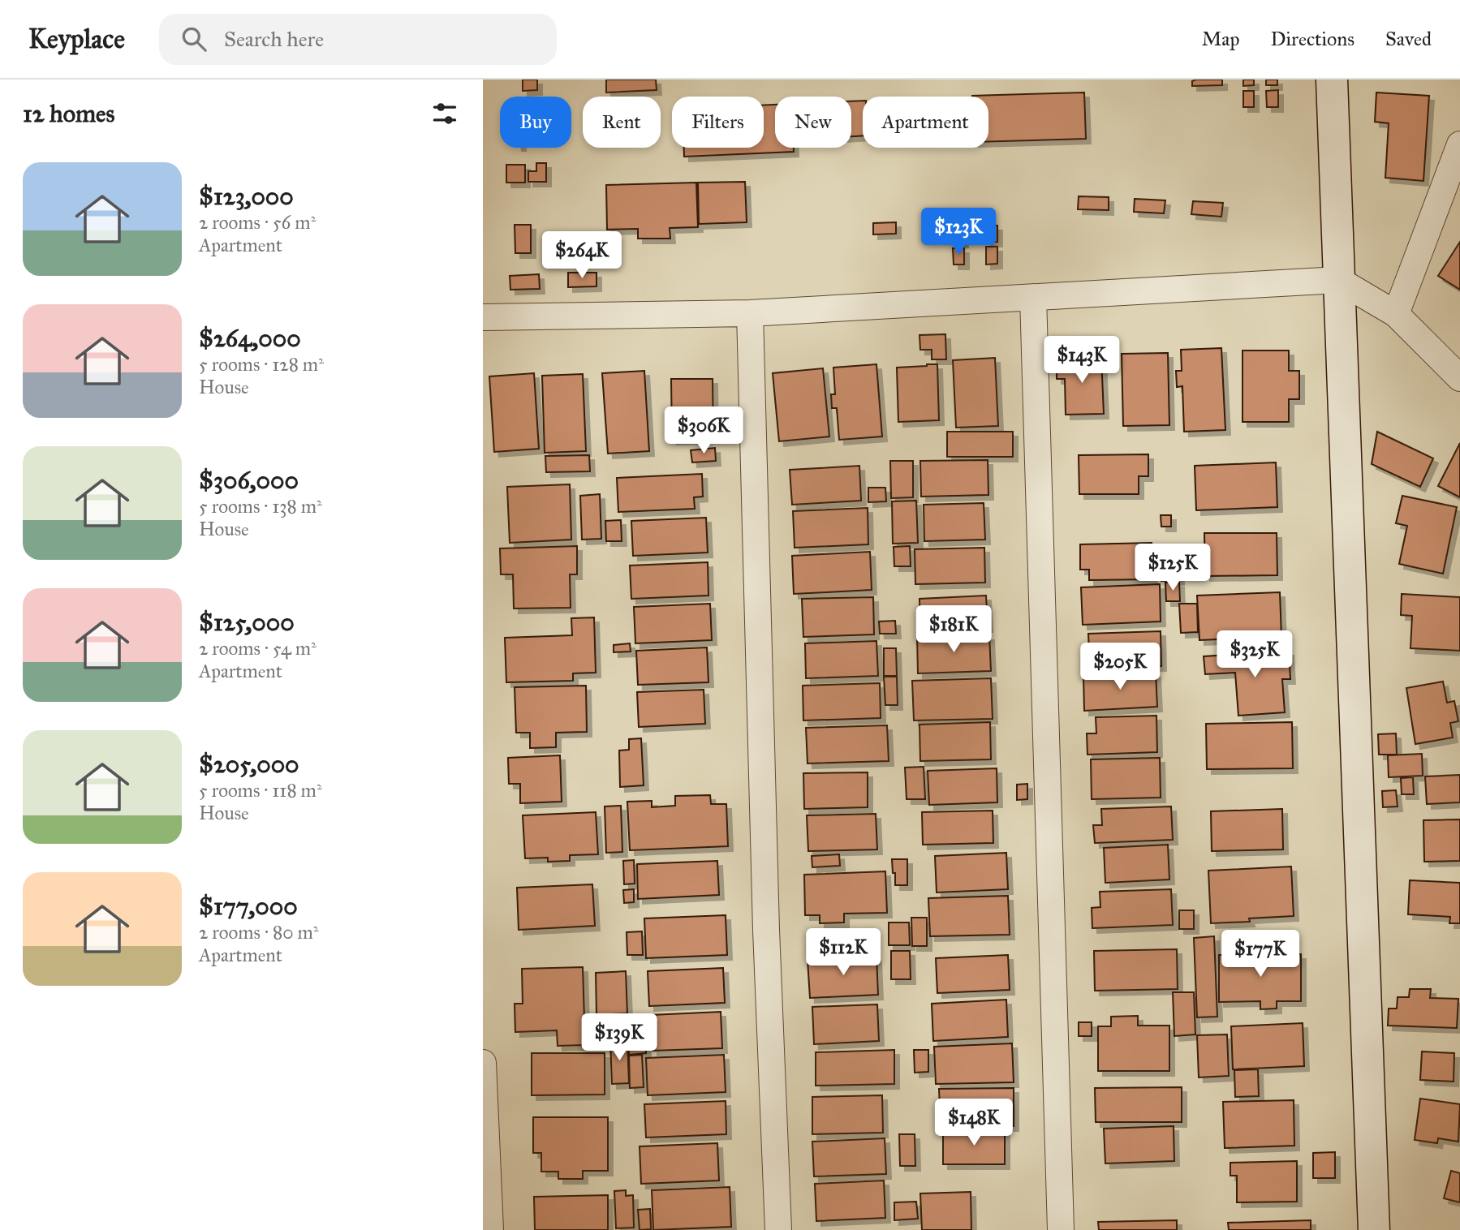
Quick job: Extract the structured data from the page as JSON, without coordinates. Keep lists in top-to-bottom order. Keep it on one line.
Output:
{"page":{"header":"Keyplace","search":"Search here","nav":["Map","Directions","Saved"],"heading":"12 homes","chip":["Buy","Rent","Filters","New","Apartment"],"list":[{"name":"$123,000","note":"2 rooms · 56 m² · Apartment"},{"name":"$264,000","note":"5 rooms · 128 m² · House"},{"name":"$306,000","note":"5 rooms · 138 m² · House"},{"name":"$125,000","note":"2 rooms · 54 m² · Apartment"},{"name":"$205,000","note":"5 rooms · 118 m² · House"},{"name":"$177,000","note":"2 rooms · 80 m² · Apartment"}],"price":["$123K","$264K","$143K","$306K","$125K","$181K","$325K","$205K","$112K","$177K","$139K","$148K"]}}
